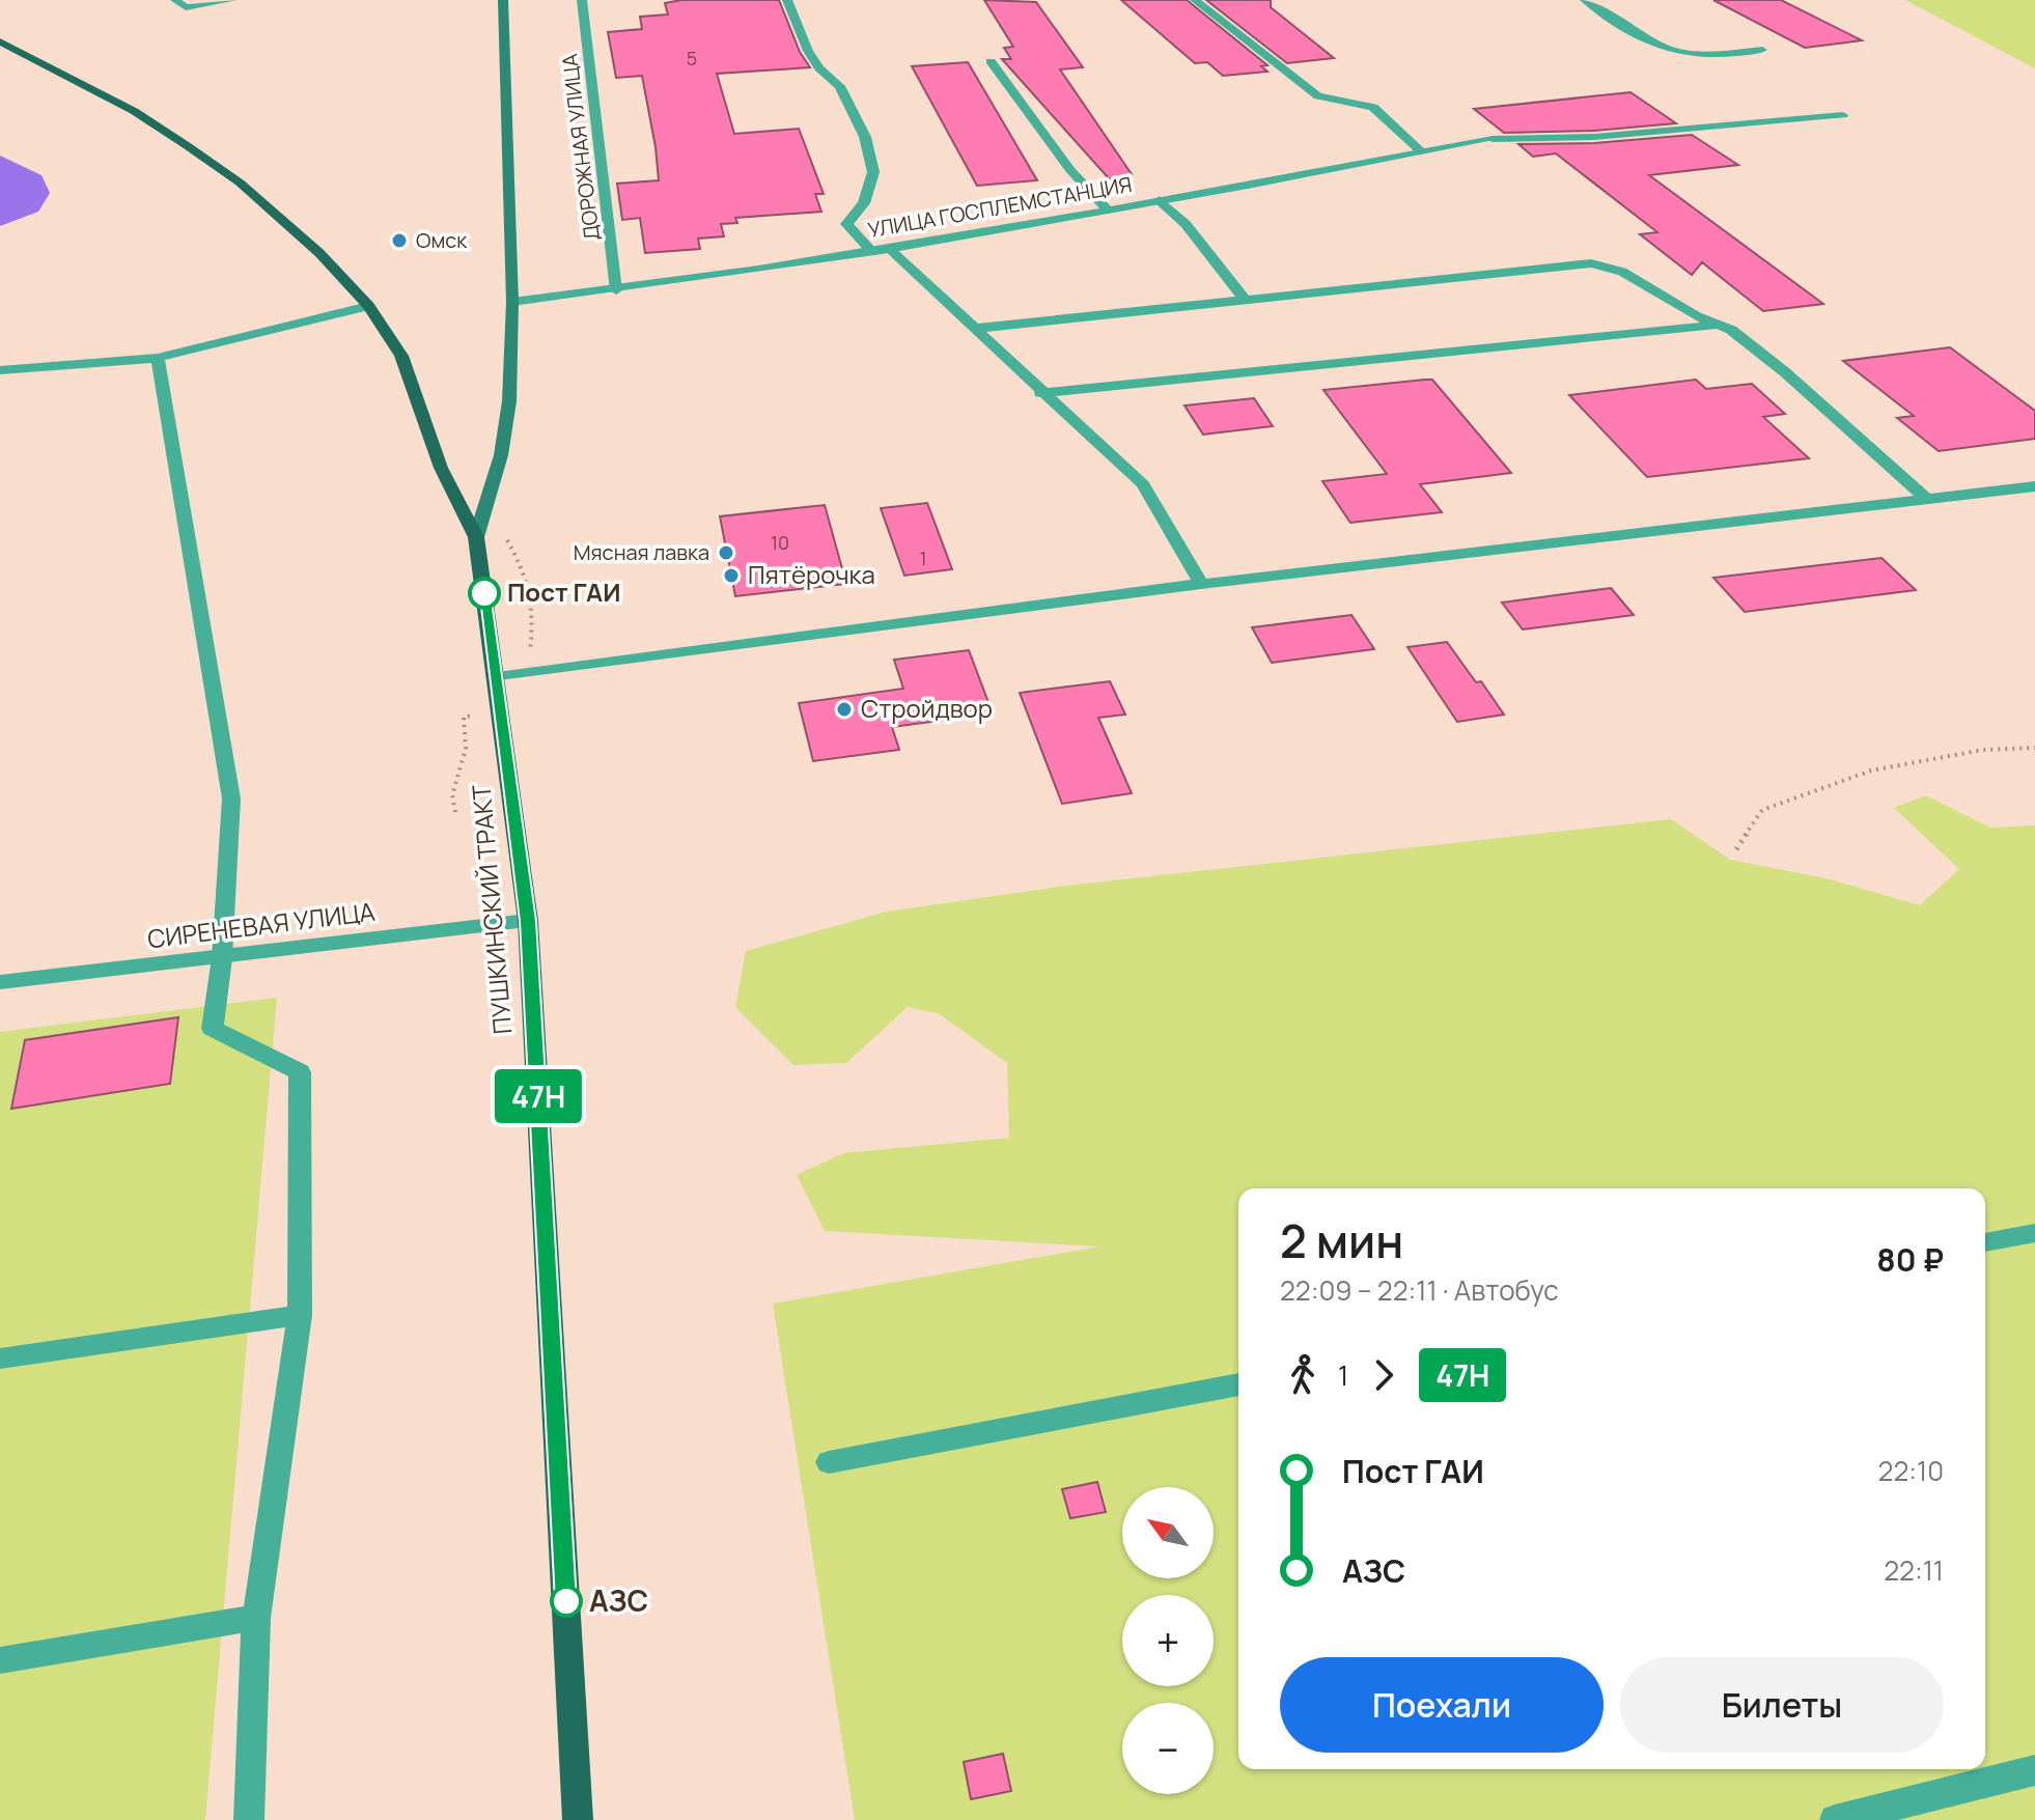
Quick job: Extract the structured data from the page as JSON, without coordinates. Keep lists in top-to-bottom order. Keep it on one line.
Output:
{"streets":{"main road":["ПУШКИНСКИЙ ТРАКТ"],"street":["ДОРОЖНАЯ УЛИЦА","УЛИЦА ГОСПЛЕМСТАНЦИЯ","СИРЕНЕВАЯ УЛИЦА"]},"crossings":[["ДОРОЖНАЯ УЛИЦА","УЛИЦА ГОСПЛЕМСТАНЦИЯ"],["УЛИЦА ГОСПЛЕМСТАНЦИЯ","ПУШКИНСКИЙ ТРАКТ"],["ПУШКИНСКИЙ ТРАКТ","СИРЕНЕВАЯ УЛИЦА"]],"places":["Омск","Мясная лавка","Пятёрочка","Пост ГАИ","Стройдвор","АЗС"],"lines":["bus line 47Н"],"house_numbers":["5","10","1"],"north":"top left","page":{"on_map":"47Н","heading":["2 мин","22:09 – 22:11 · Автобус","80 ₽"],"legs":["1","47Н"],"list":[{"name":"Пост ГАИ","value":"22:10"},{"name":"АЗС","value":"22:11"}],"map_buttons":["+","−"],"buttons":["Поехали","Билеты"]}}
